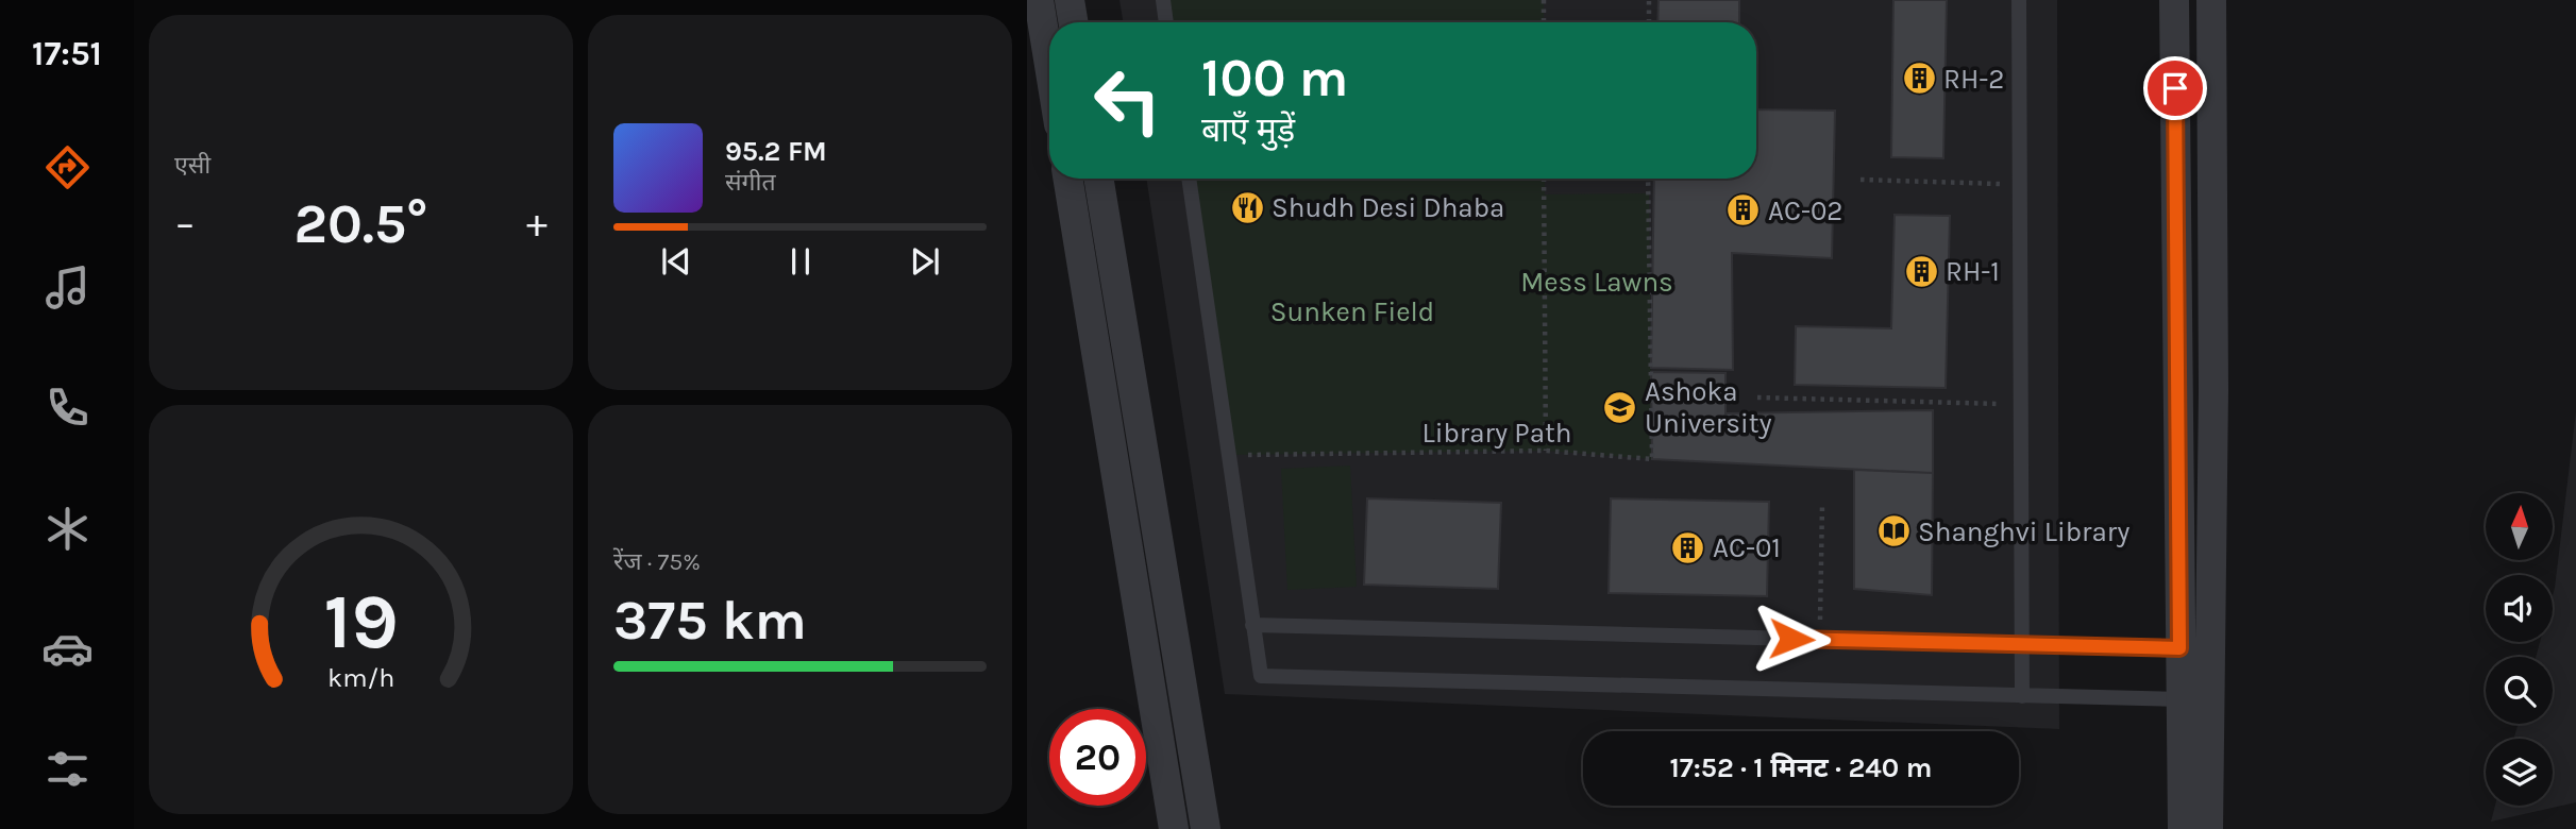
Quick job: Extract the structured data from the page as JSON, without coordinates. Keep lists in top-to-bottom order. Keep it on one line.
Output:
{"streets":{"path":["Library Path"]},"parks":["Mess Lawns","Sunken Field"],"places":{"building":["RH-2","AC-02","RH-1","AC-01"],"restaurant":["Shudh Desi Dhaba"],"school or university":["Ashoka University"],"library":["Shanghvi Library"]},"north":"top","page":{"tabs":"17:51","tile":["एसी",["रेंज · 75%","375 km"]],"turn":["100 m","बाएँ मुड़ें"],"song":["95.2 FM","संगीत"],"heat":["−","20.5°","+"],"limit":"20","trip":"17:52 · 1 मिनट · 240 m","gauge":["19","km/h"]}}
